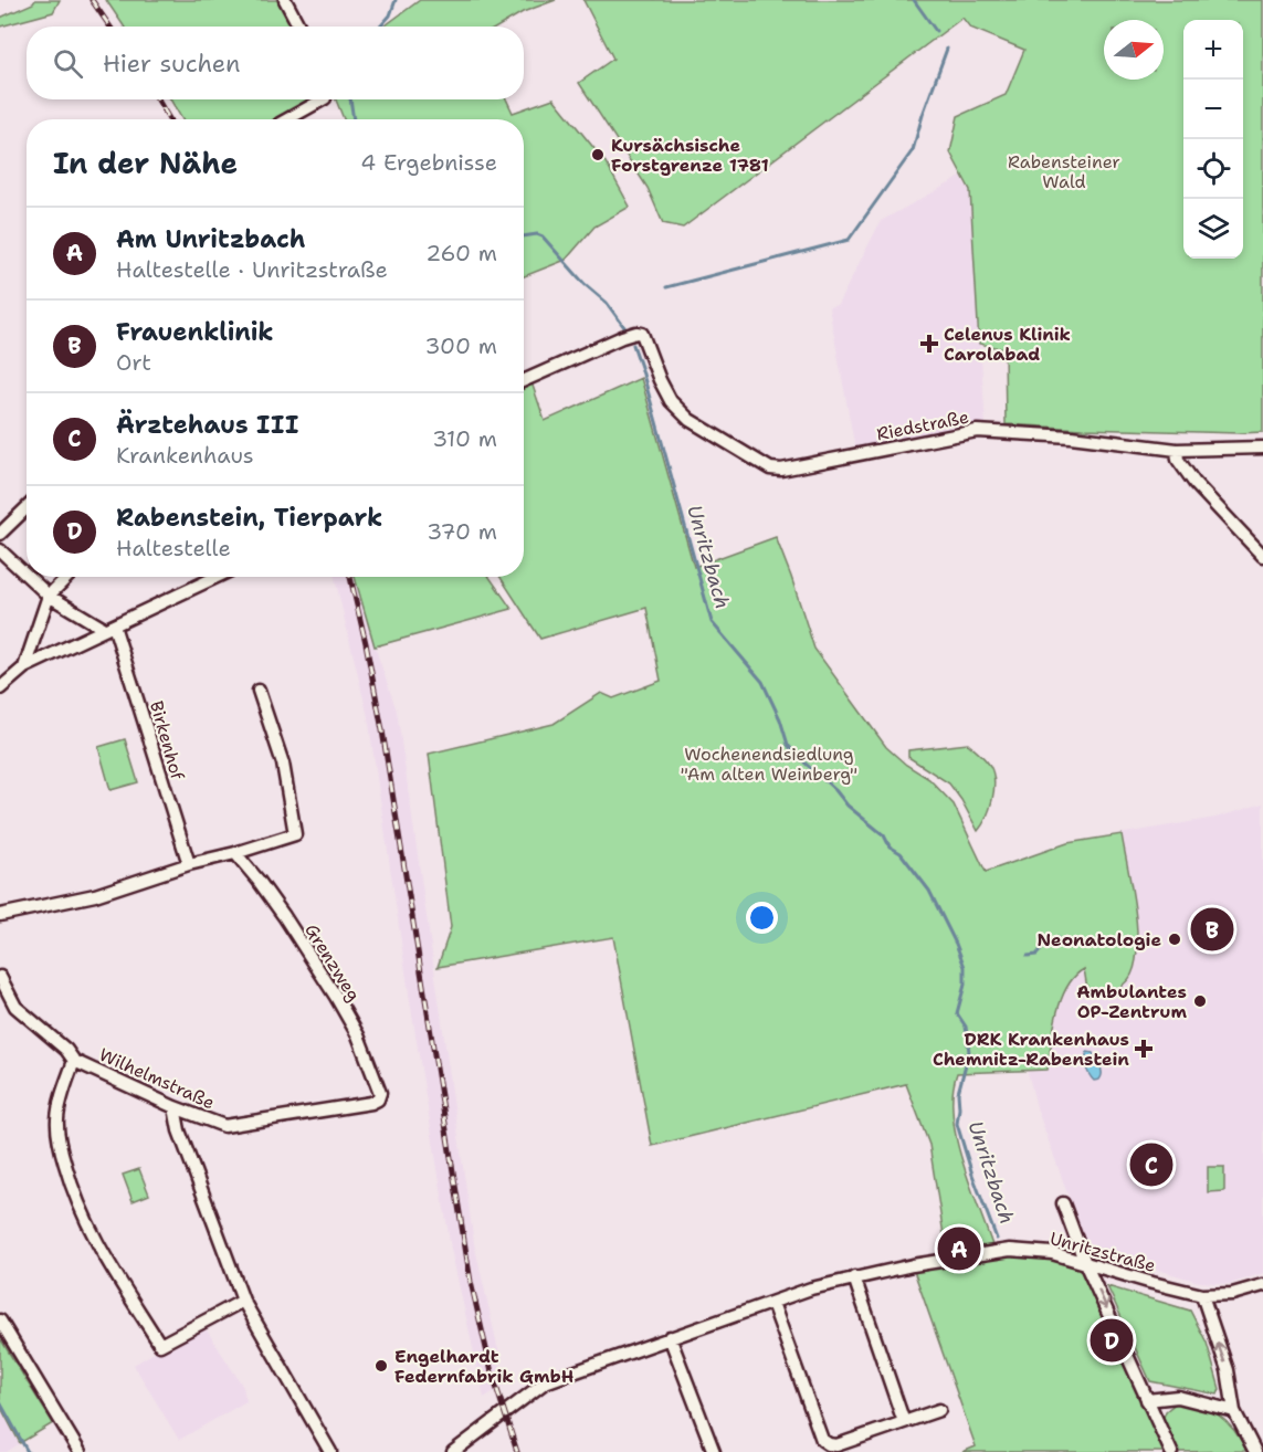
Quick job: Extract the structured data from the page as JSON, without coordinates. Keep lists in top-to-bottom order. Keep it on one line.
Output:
{"streets":{"street":["Riedstraße","Birkenhof","Grenzweg","Wilhelmstraße","Unritzstraße"]},"crossings":[["Grenzweg","Wilhelmstraße"]],"water":["Unritzbach"],"parks":["Rabensteiner Wald","Wochenendsiedlung \"Am alten Weinberg\""],"places":{"other":["Kursächsische Forstgrenze 1781","Neonatologie","Ambulantes OP-Zentrum","Engelhardt Federnfabrik GmbH"],"health":["Celenus Klinik Carolabad","DRK Krankenhaus Chemnitz-Rabenstein"]},"north":"right","page":{"map_buttons":["+","−"],"search":"Hier suchen","heading":["In der Nähe","4 Ergebnisse"],"list":[{"mark":"A","name":"Am Unritzbach","note":"Haltestelle · Unritzstraße","value":"260 m"},{"mark":"B","name":"Frauenklinik","note":"Ort","value":"300 m"},{"mark":"C","name":"Ärztehaus III","note":"Krankenhaus","value":"310 m"},{"mark":"D","name":"Rabenstein, Tierpark","note":"Haltestelle","value":"370 m"}],"pins":["B","C","A","D"]}}
